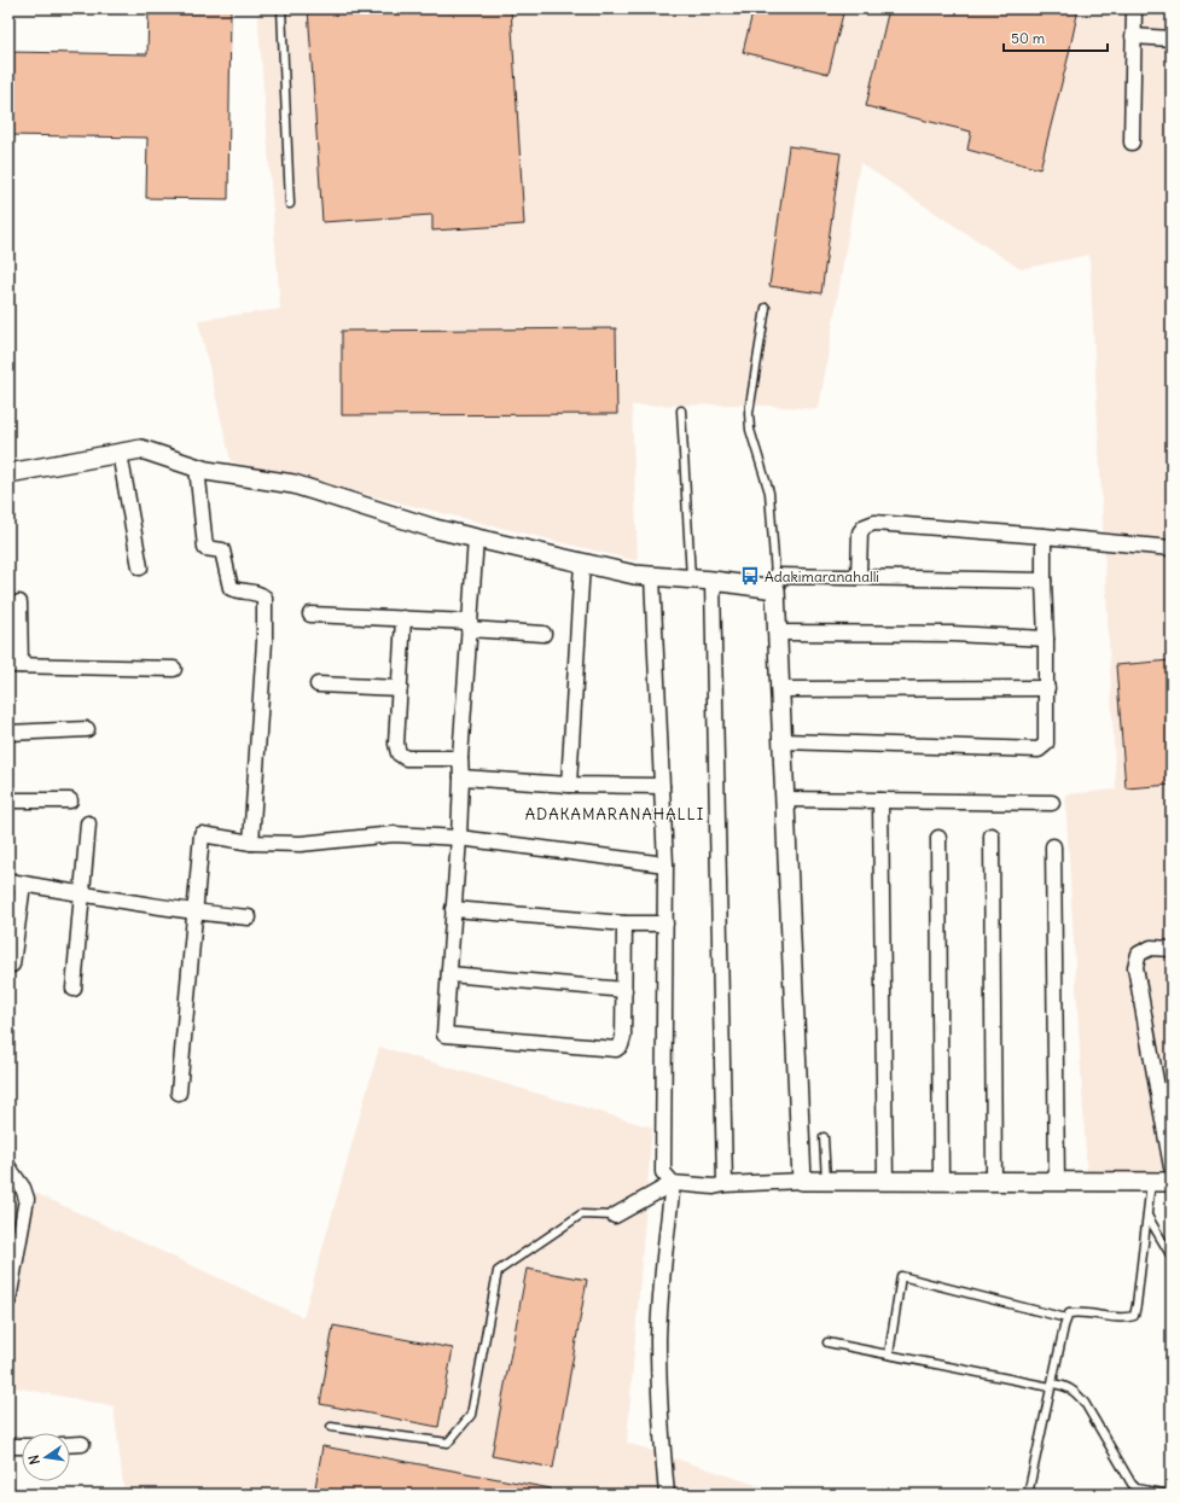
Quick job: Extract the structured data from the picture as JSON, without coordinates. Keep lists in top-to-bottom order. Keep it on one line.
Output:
{"districts":["ADAKAMARANAHALLI"],"places":{"bus stop":["Adakimaranahalli"]},"scale_bar":"50 m","north":"left"}
